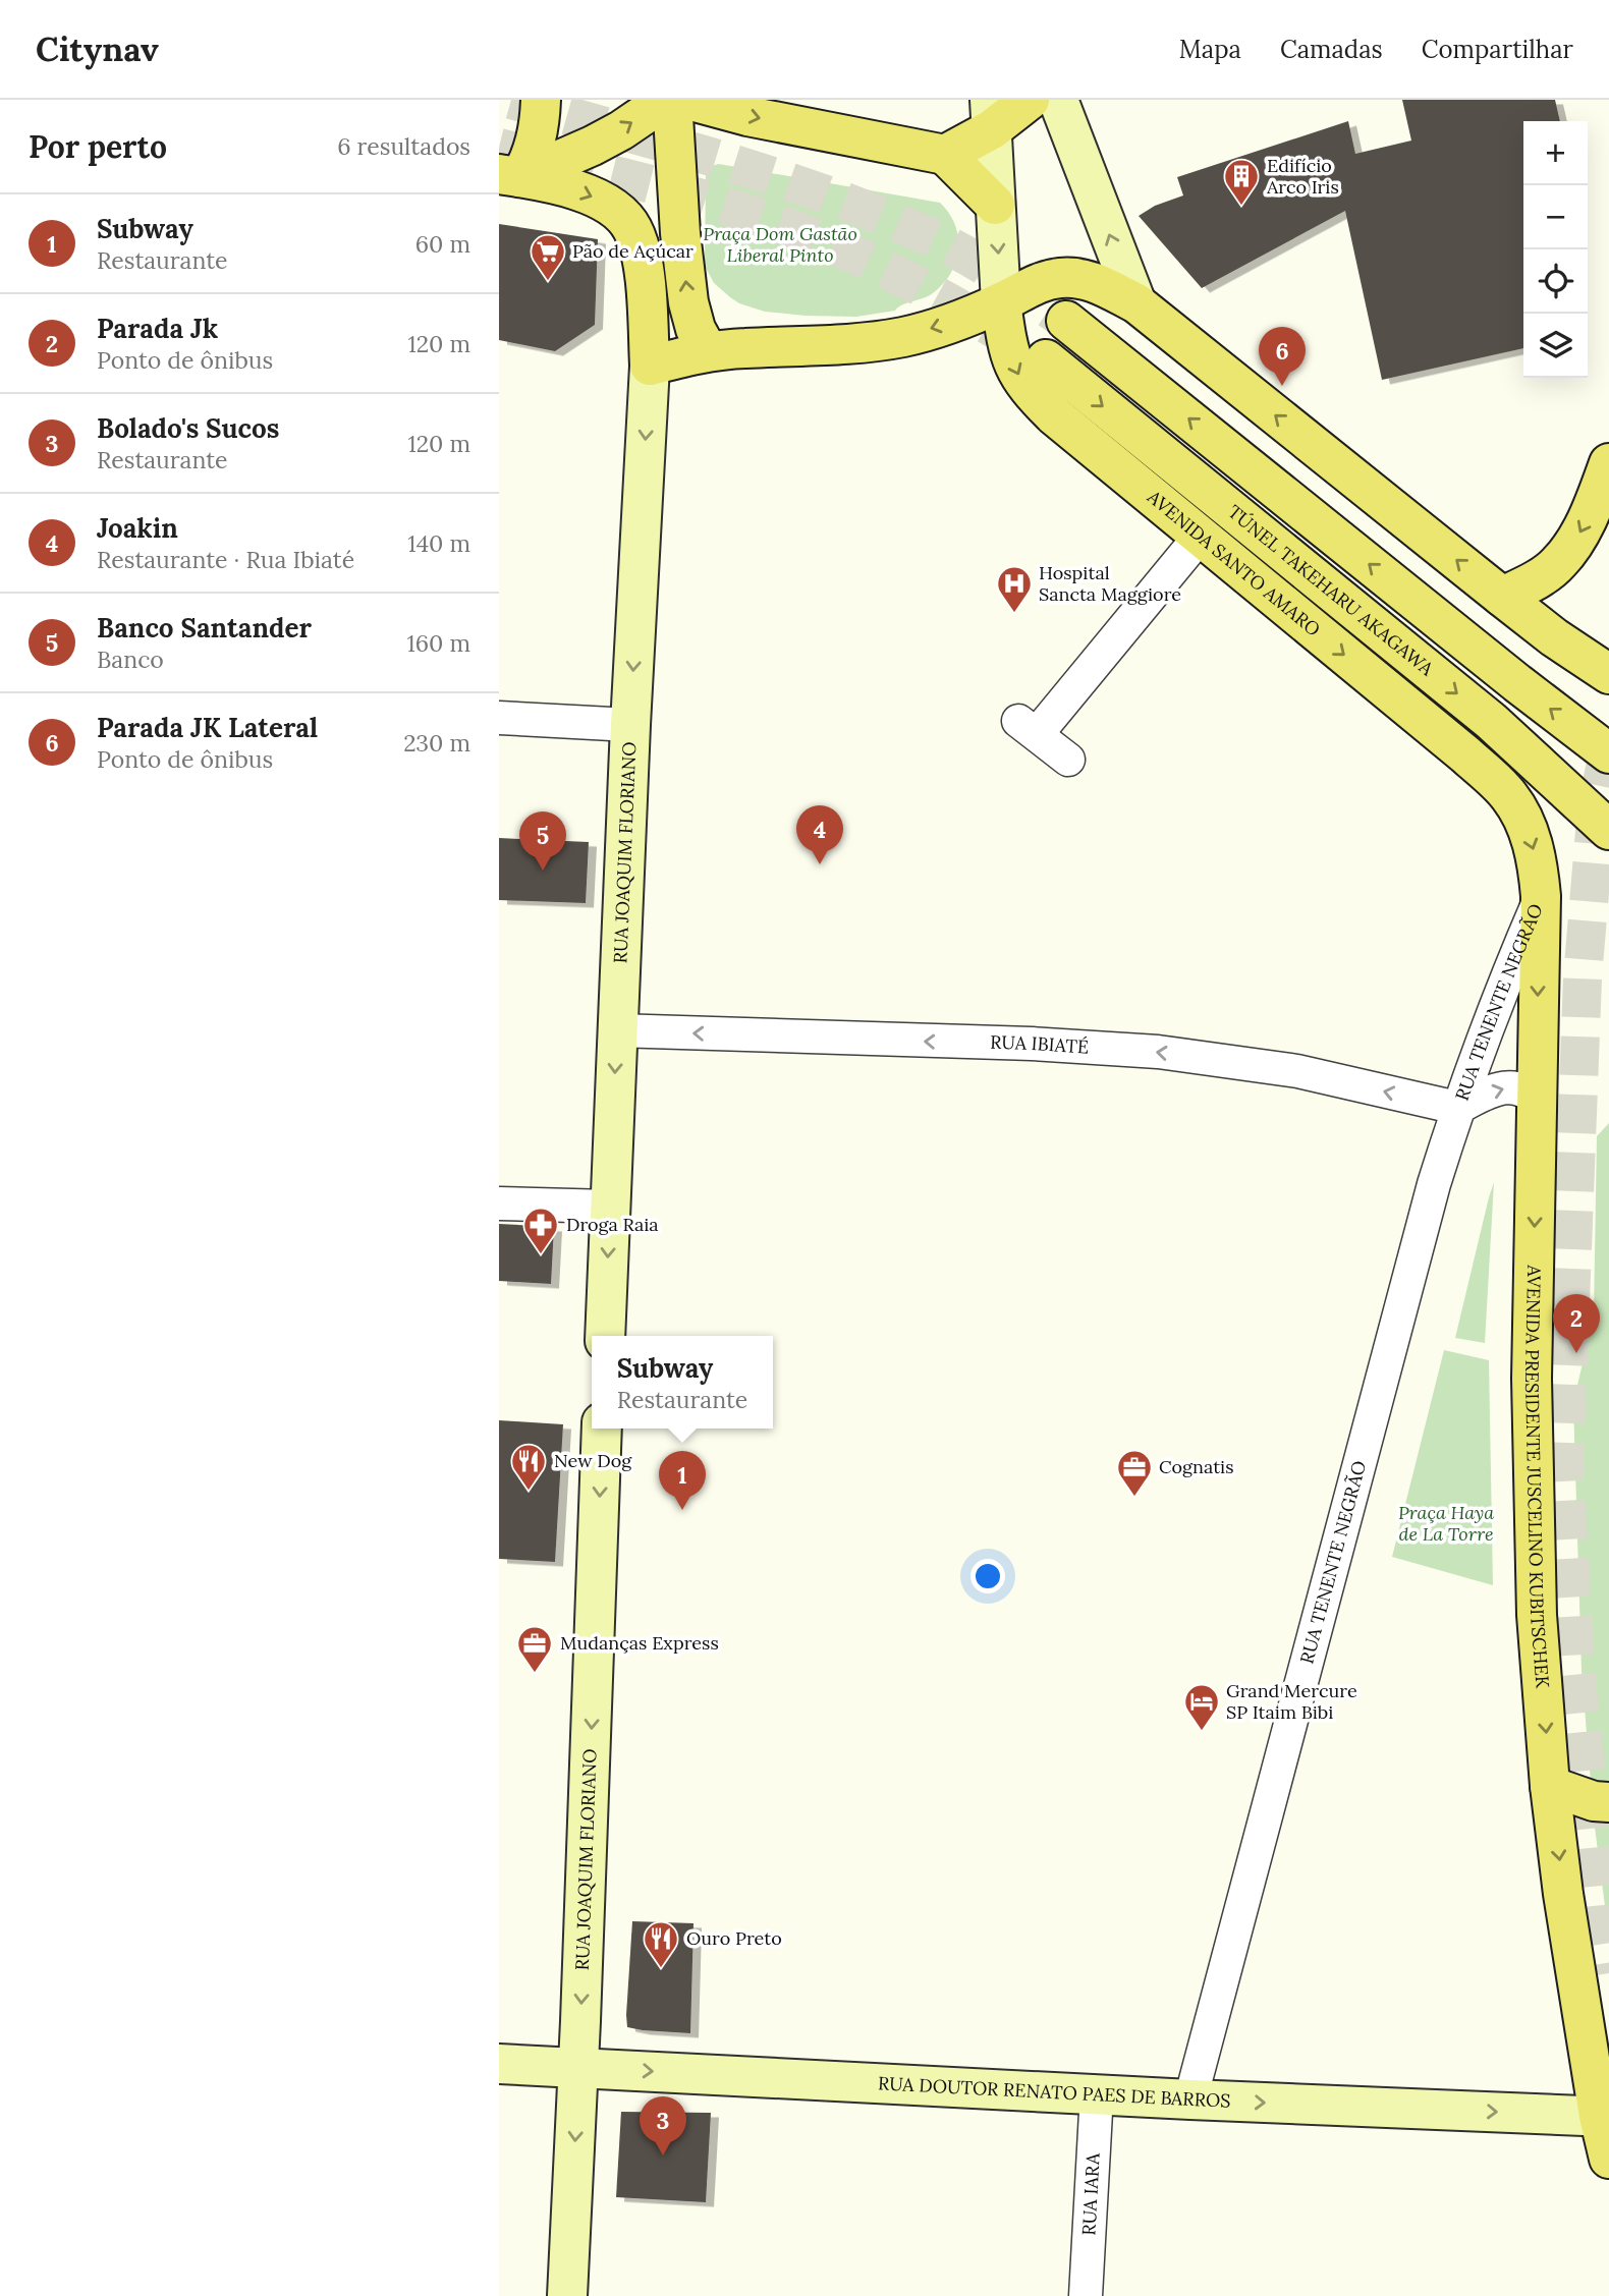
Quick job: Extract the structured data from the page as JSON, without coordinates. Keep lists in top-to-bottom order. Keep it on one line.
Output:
{"streets":{"main road":["AVENIDA SANTO AMARO","TÚNEL TAKEHARU AKAGAWA","AVENIDA PRESIDENTE JUSCELINO KUBITSCHEK"],"street":["RUA JOAQUIM FLORIANO","RUA TENENTE NEGRÃO","RUA IBIATÉ","RUA DOUTOR RENATO PAES DE BARROS","RUA IARA"]},"crossings":[["AVENIDA SANTO AMARO","AVENIDA PRESIDENTE JUSCELINO KUBITSCHEK"],["RUA JOAQUIM FLORIANO","RUA IBIATÉ"],["RUA JOAQUIM FLORIANO","RUA DOUTOR RENATO PAES DE BARROS"],["RUA TENENTE NEGRÃO","RUA IBIATÉ"],["RUA TENENTE NEGRÃO","AVENIDA PRESIDENTE JUSCELINO KUBITSCHEK"],["RUA TENENTE NEGRÃO","RUA DOUTOR RENATO PAES DE BARROS"],["AVENIDA PRESIDENTE JUSCELINO KUBITSCHEK","RUA DOUTOR RENATO PAES DE BARROS"],["RUA DOUTOR RENATO PAES DE BARROS","RUA IARA"]],"one_way":["RUA JOAQUIM FLORIANO","RUA IBIATÉ","AVENIDA PRESIDENTE JUSCELINO KUBITSCHEK","RUA DOUTOR RENATO PAES DE BARROS"],"parks":["Praça Dom Gastão Liberal Pinto","Praça Haya de La Torre"],"places":{"building":["Edifício Arco Iris"],"supermarket":["Pão de Açúcar"],"hospital":["Hospital Sancta Maggiore"],"pharmacy":["Droga Raia"],"restaurant":["New Dog","Ouro Preto"],"office":["Cognatis","Mudanças Express"],"hotel":["Grand Mercure SP Itaim Bibi"]},"page":{"header":"Citynav","nav":["Mapa","Camadas","Compartilhar"],"heading":["Por perto","6 resultados"],"map_buttons":["+","−"],"list":[{"mark":"1","name":"Subway","note":"Restaurante","value":"60 m"},{"mark":"2","name":"Parada Jk","note":"Ponto de ônibus","value":"120 m"},{"mark":"3","name":"Bolado's Sucos","note":"Restaurante","value":"120 m"},{"mark":"4","name":"Joakin","note":"Restaurante · Rua Ibiaté","value":"140 m"},{"mark":"5","name":"Banco Santander","note":"Banco","value":"160 m"},{"mark":"6","name":"Parada JK Lateral","note":"Ponto de ônibus","value":"230 m"}],"pins":["6","4","5","2","1","3"],"popup":["Subway","Restaurante"]}}
